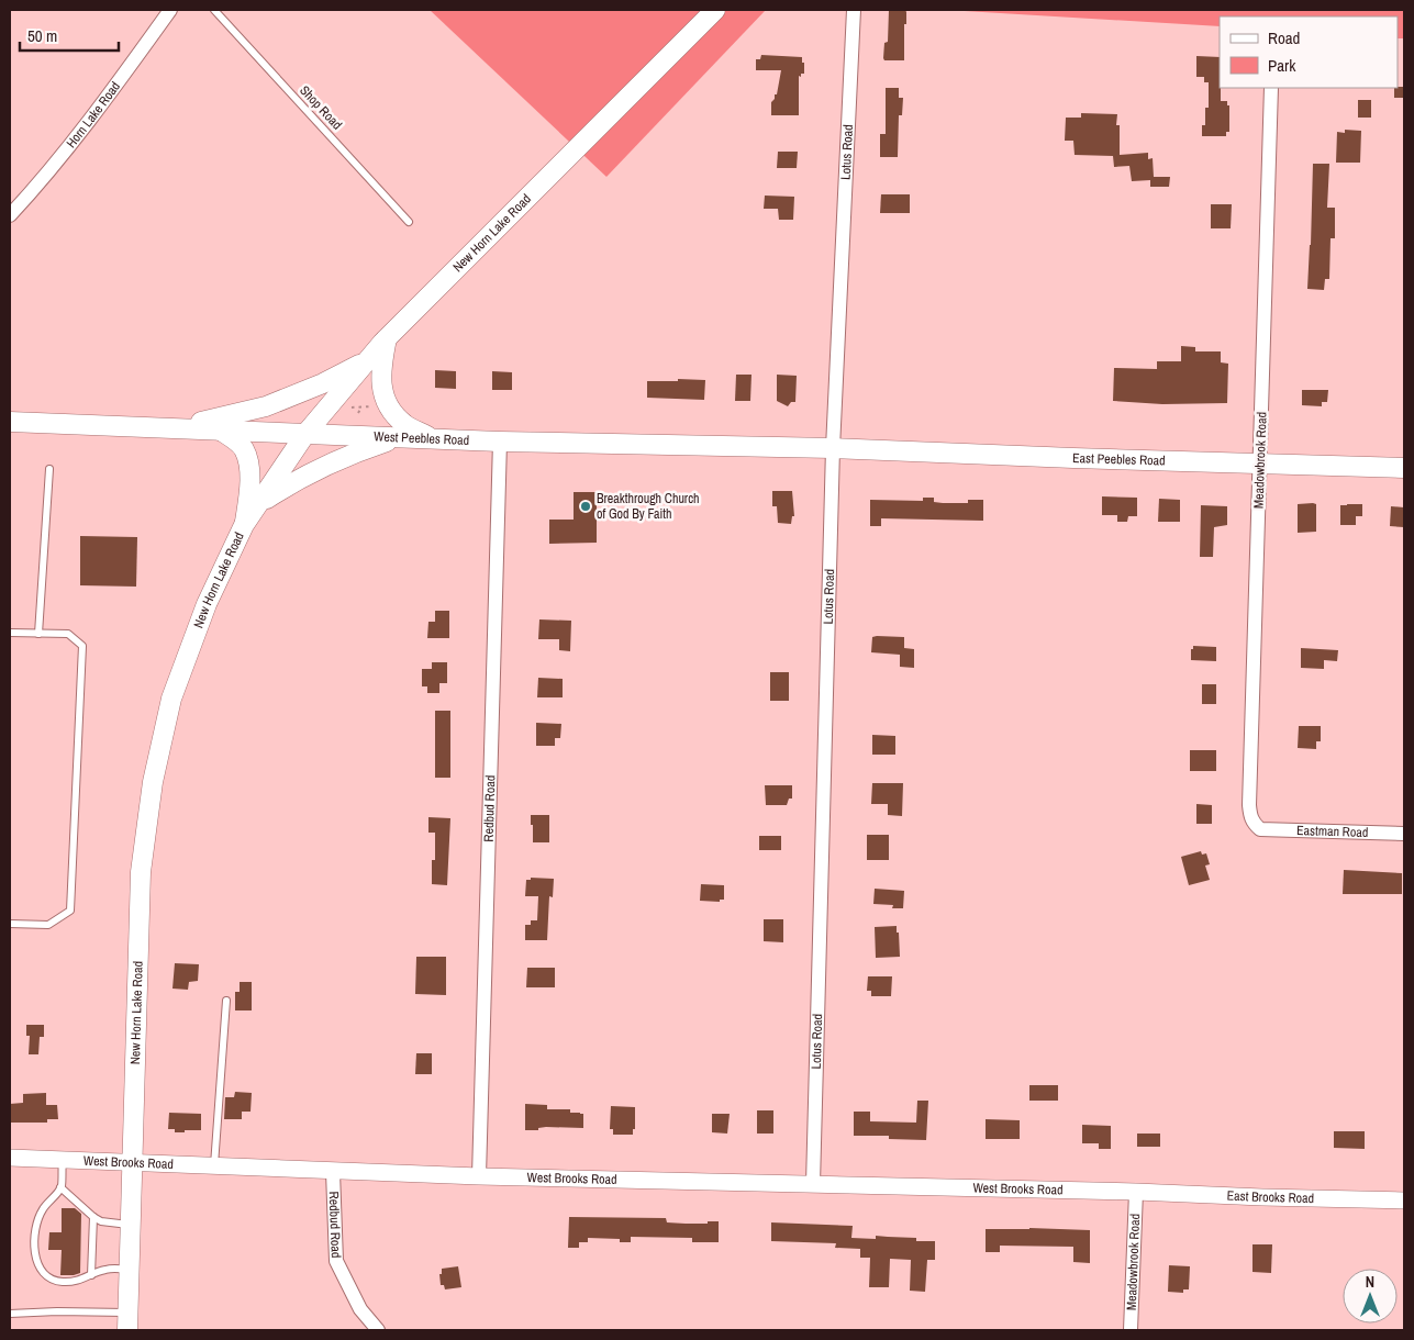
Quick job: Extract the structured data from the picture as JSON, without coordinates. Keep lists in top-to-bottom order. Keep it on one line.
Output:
{"streets":{"main road":["New Horn Lake Road","West Peebles Road","East Peebles Road"],"street":["Horn Lake Road","Lotus Road","Meadowbrook Road","Redbud Road","Eastman Road","West Brooks Road","East Brooks Road"],"lane":["Shop Road"]},"crossings":[["Lotus Road","West Peebles Road"],["Lotus Road","East Peebles Road"],["Lotus Road","West Brooks Road"],["New Horn Lake Road","West Peebles Road"],["New Horn Lake Road","West Brooks Road"],["West Peebles Road","East Peebles Road"],["West Peebles Road","Redbud Road"],["East Peebles Road","Meadowbrook Road"],["Meadowbrook Road","Eastman Road"],["Meadowbrook Road","West Brooks Road"],["Meadowbrook Road","East Brooks Road"],["Redbud Road","West Brooks Road"],["West Brooks Road","East Brooks Road"]],"places":["Breakthrough Church of God By Faith"],"legend":["Road","Park"],"scale_bar":"50 m","north":"top"}
